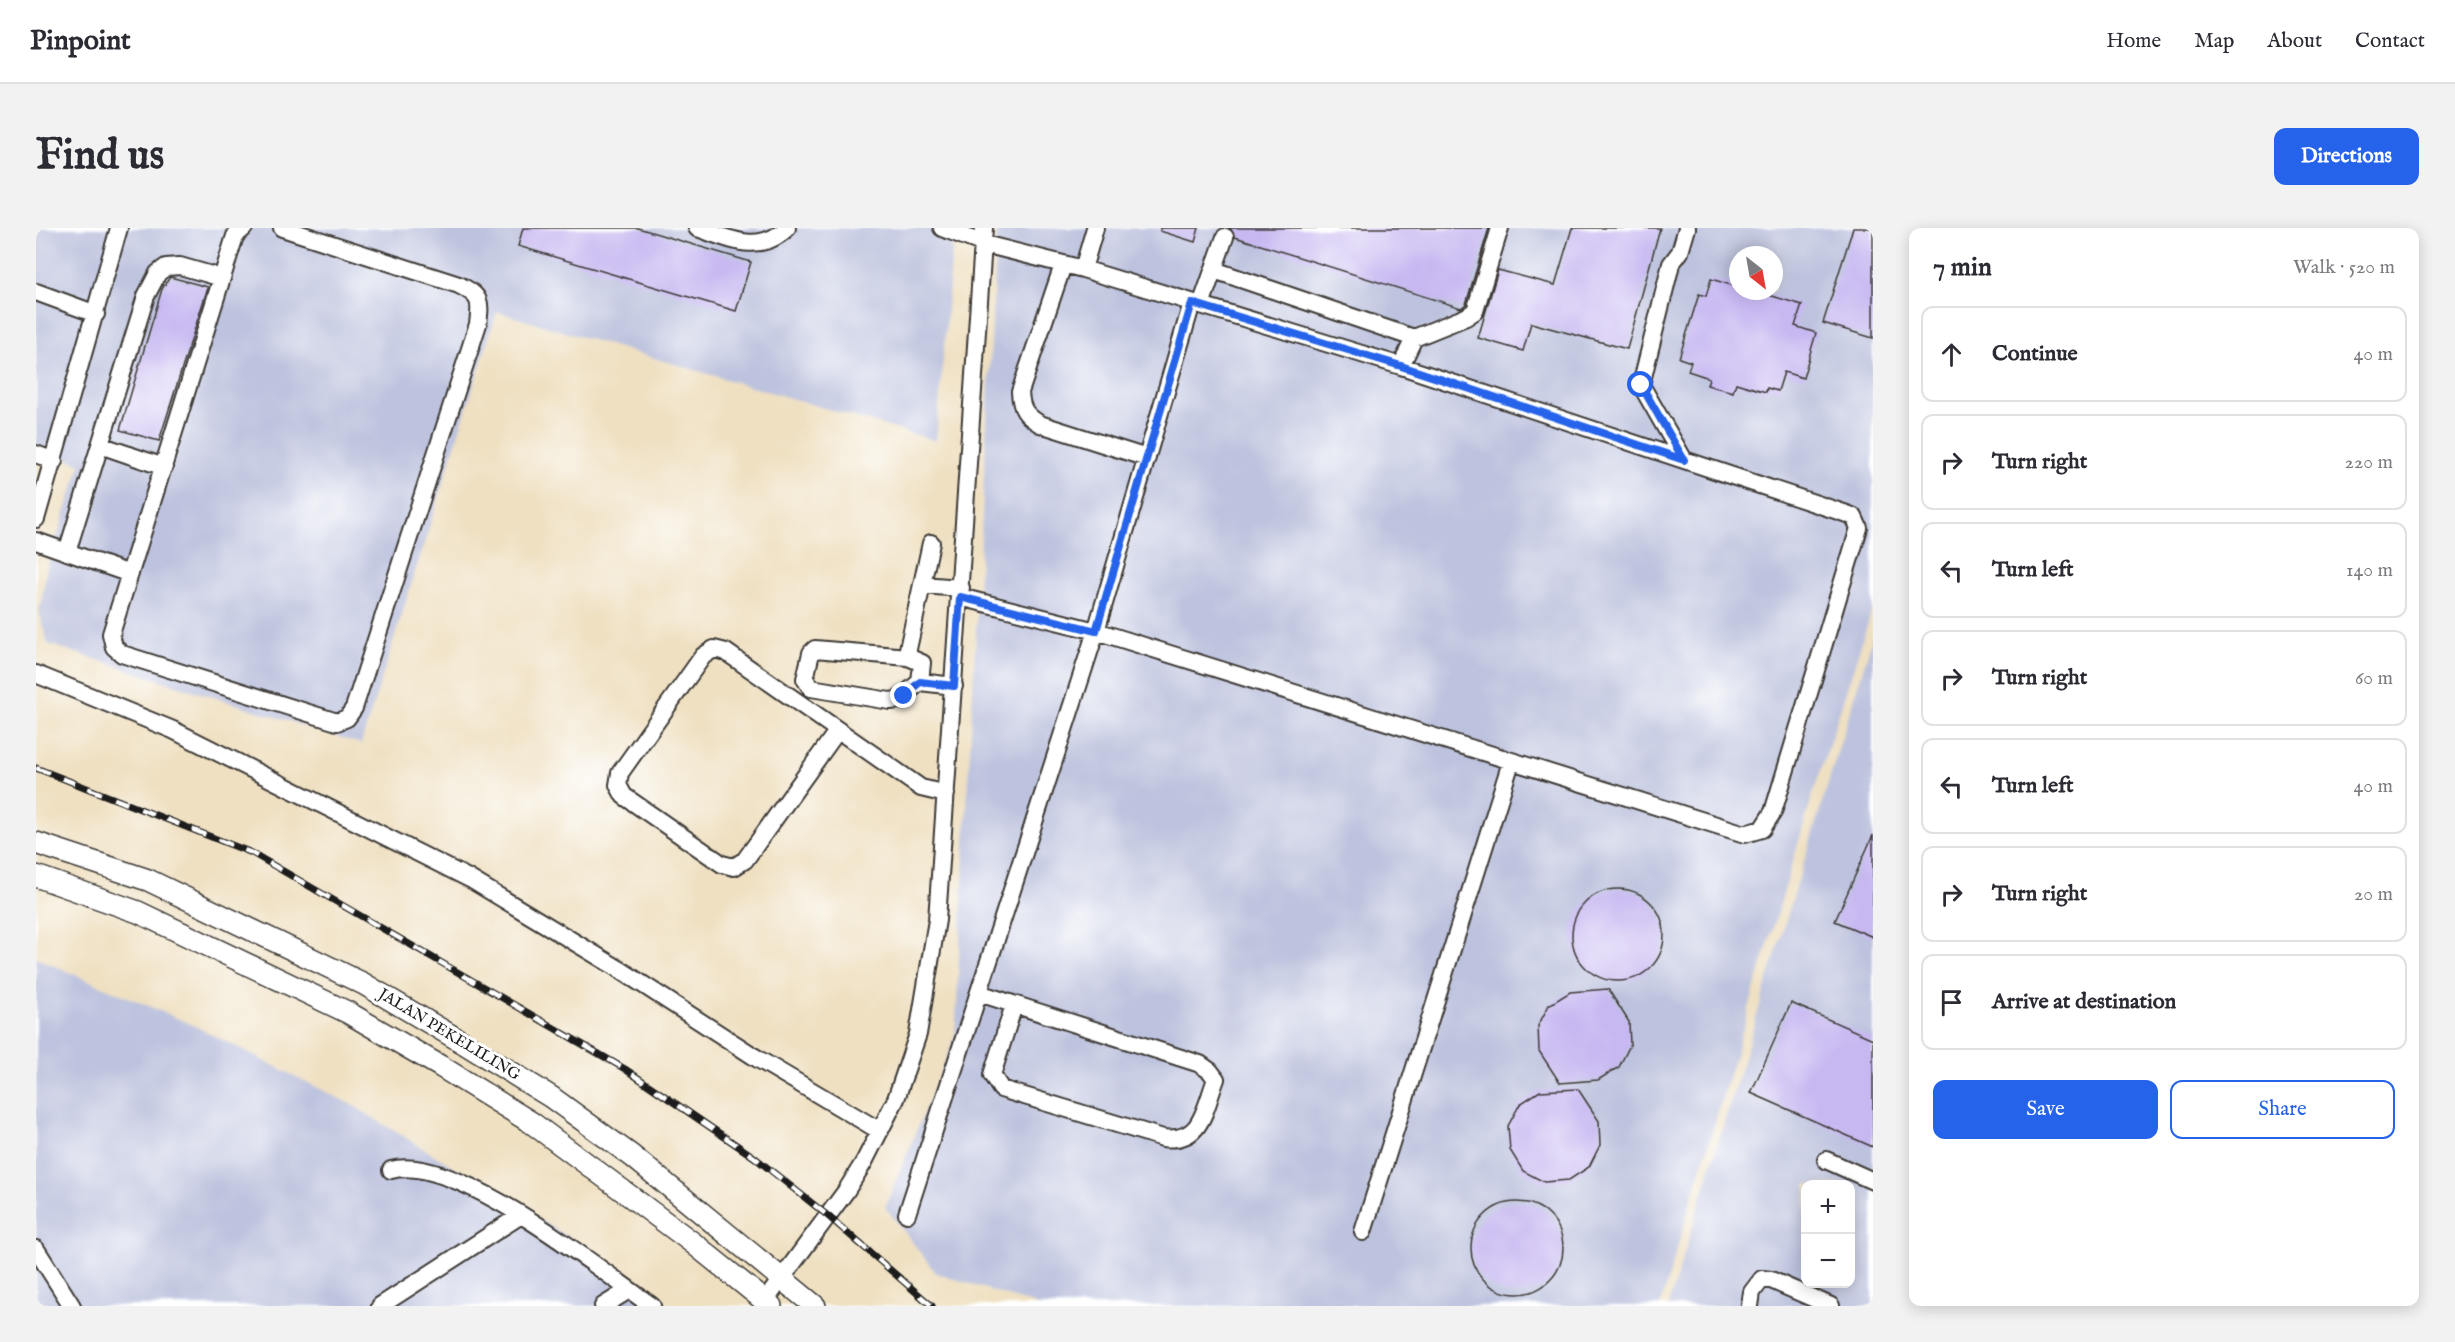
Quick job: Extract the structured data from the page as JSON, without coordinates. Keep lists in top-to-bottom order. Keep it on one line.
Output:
{"streets":{"main road":["JALAN PEKELILING"]},"north":"bottom right","page":{"header":"Pinpoint","nav":["Home","Map","About","Contact"],"buttons":["Directions",["Save","Share"]],"title":"Find us","heading":["7 min","Walk · 520 m"],"list":[["Continue","40 m"],["Turn right","220 m"],["Turn left","140 m"],["Turn right","60 m"],["Turn left","40 m"],["Turn right","20 m"],"Arrive at destination"],"map_buttons":["+","−"]}}
